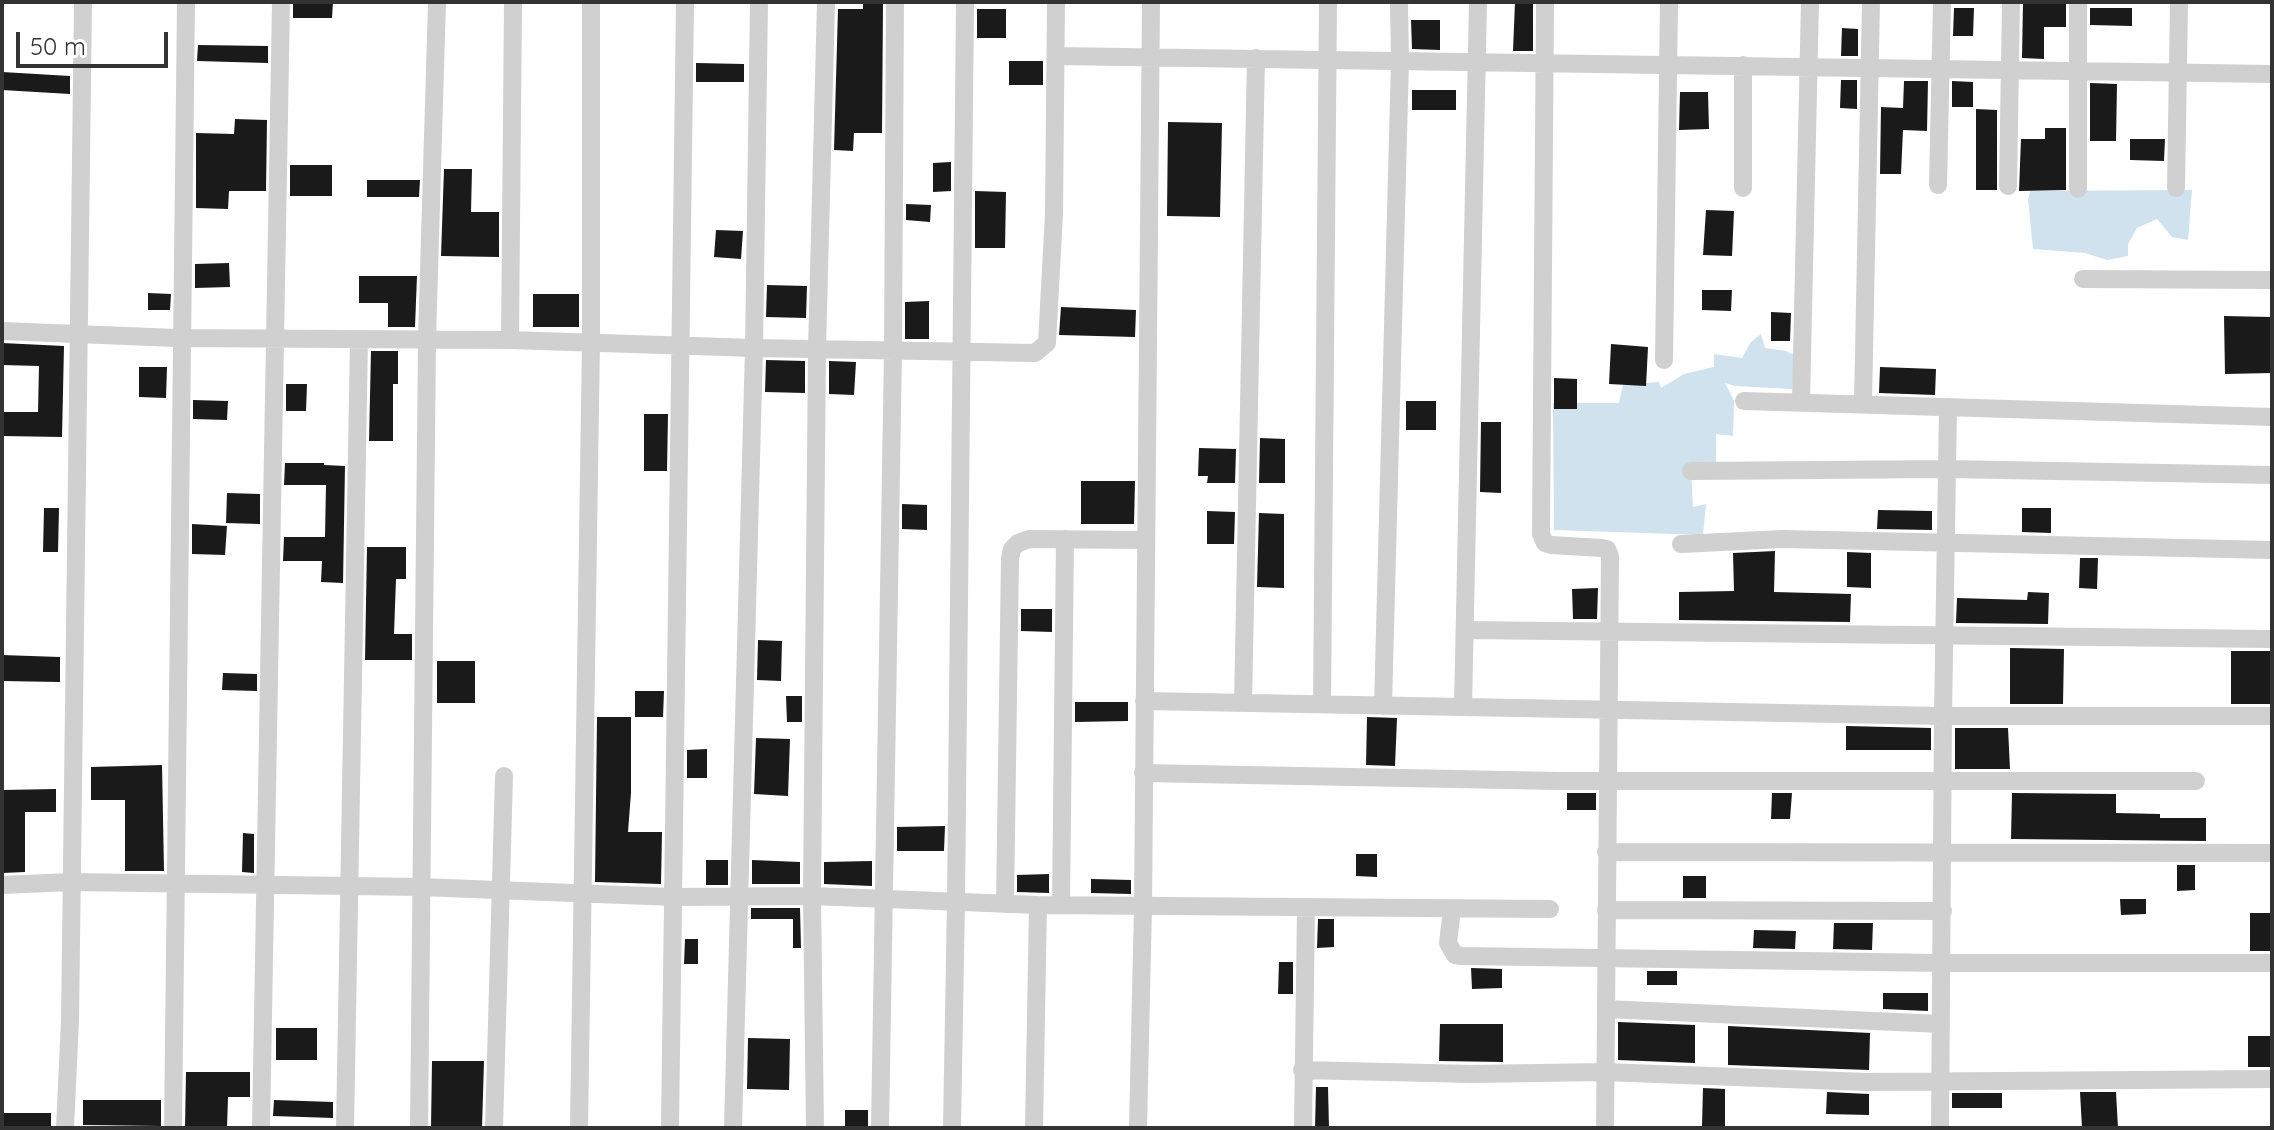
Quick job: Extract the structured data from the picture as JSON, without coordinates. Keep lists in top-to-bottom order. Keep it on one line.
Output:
{"scale_bar":"50 m"}
